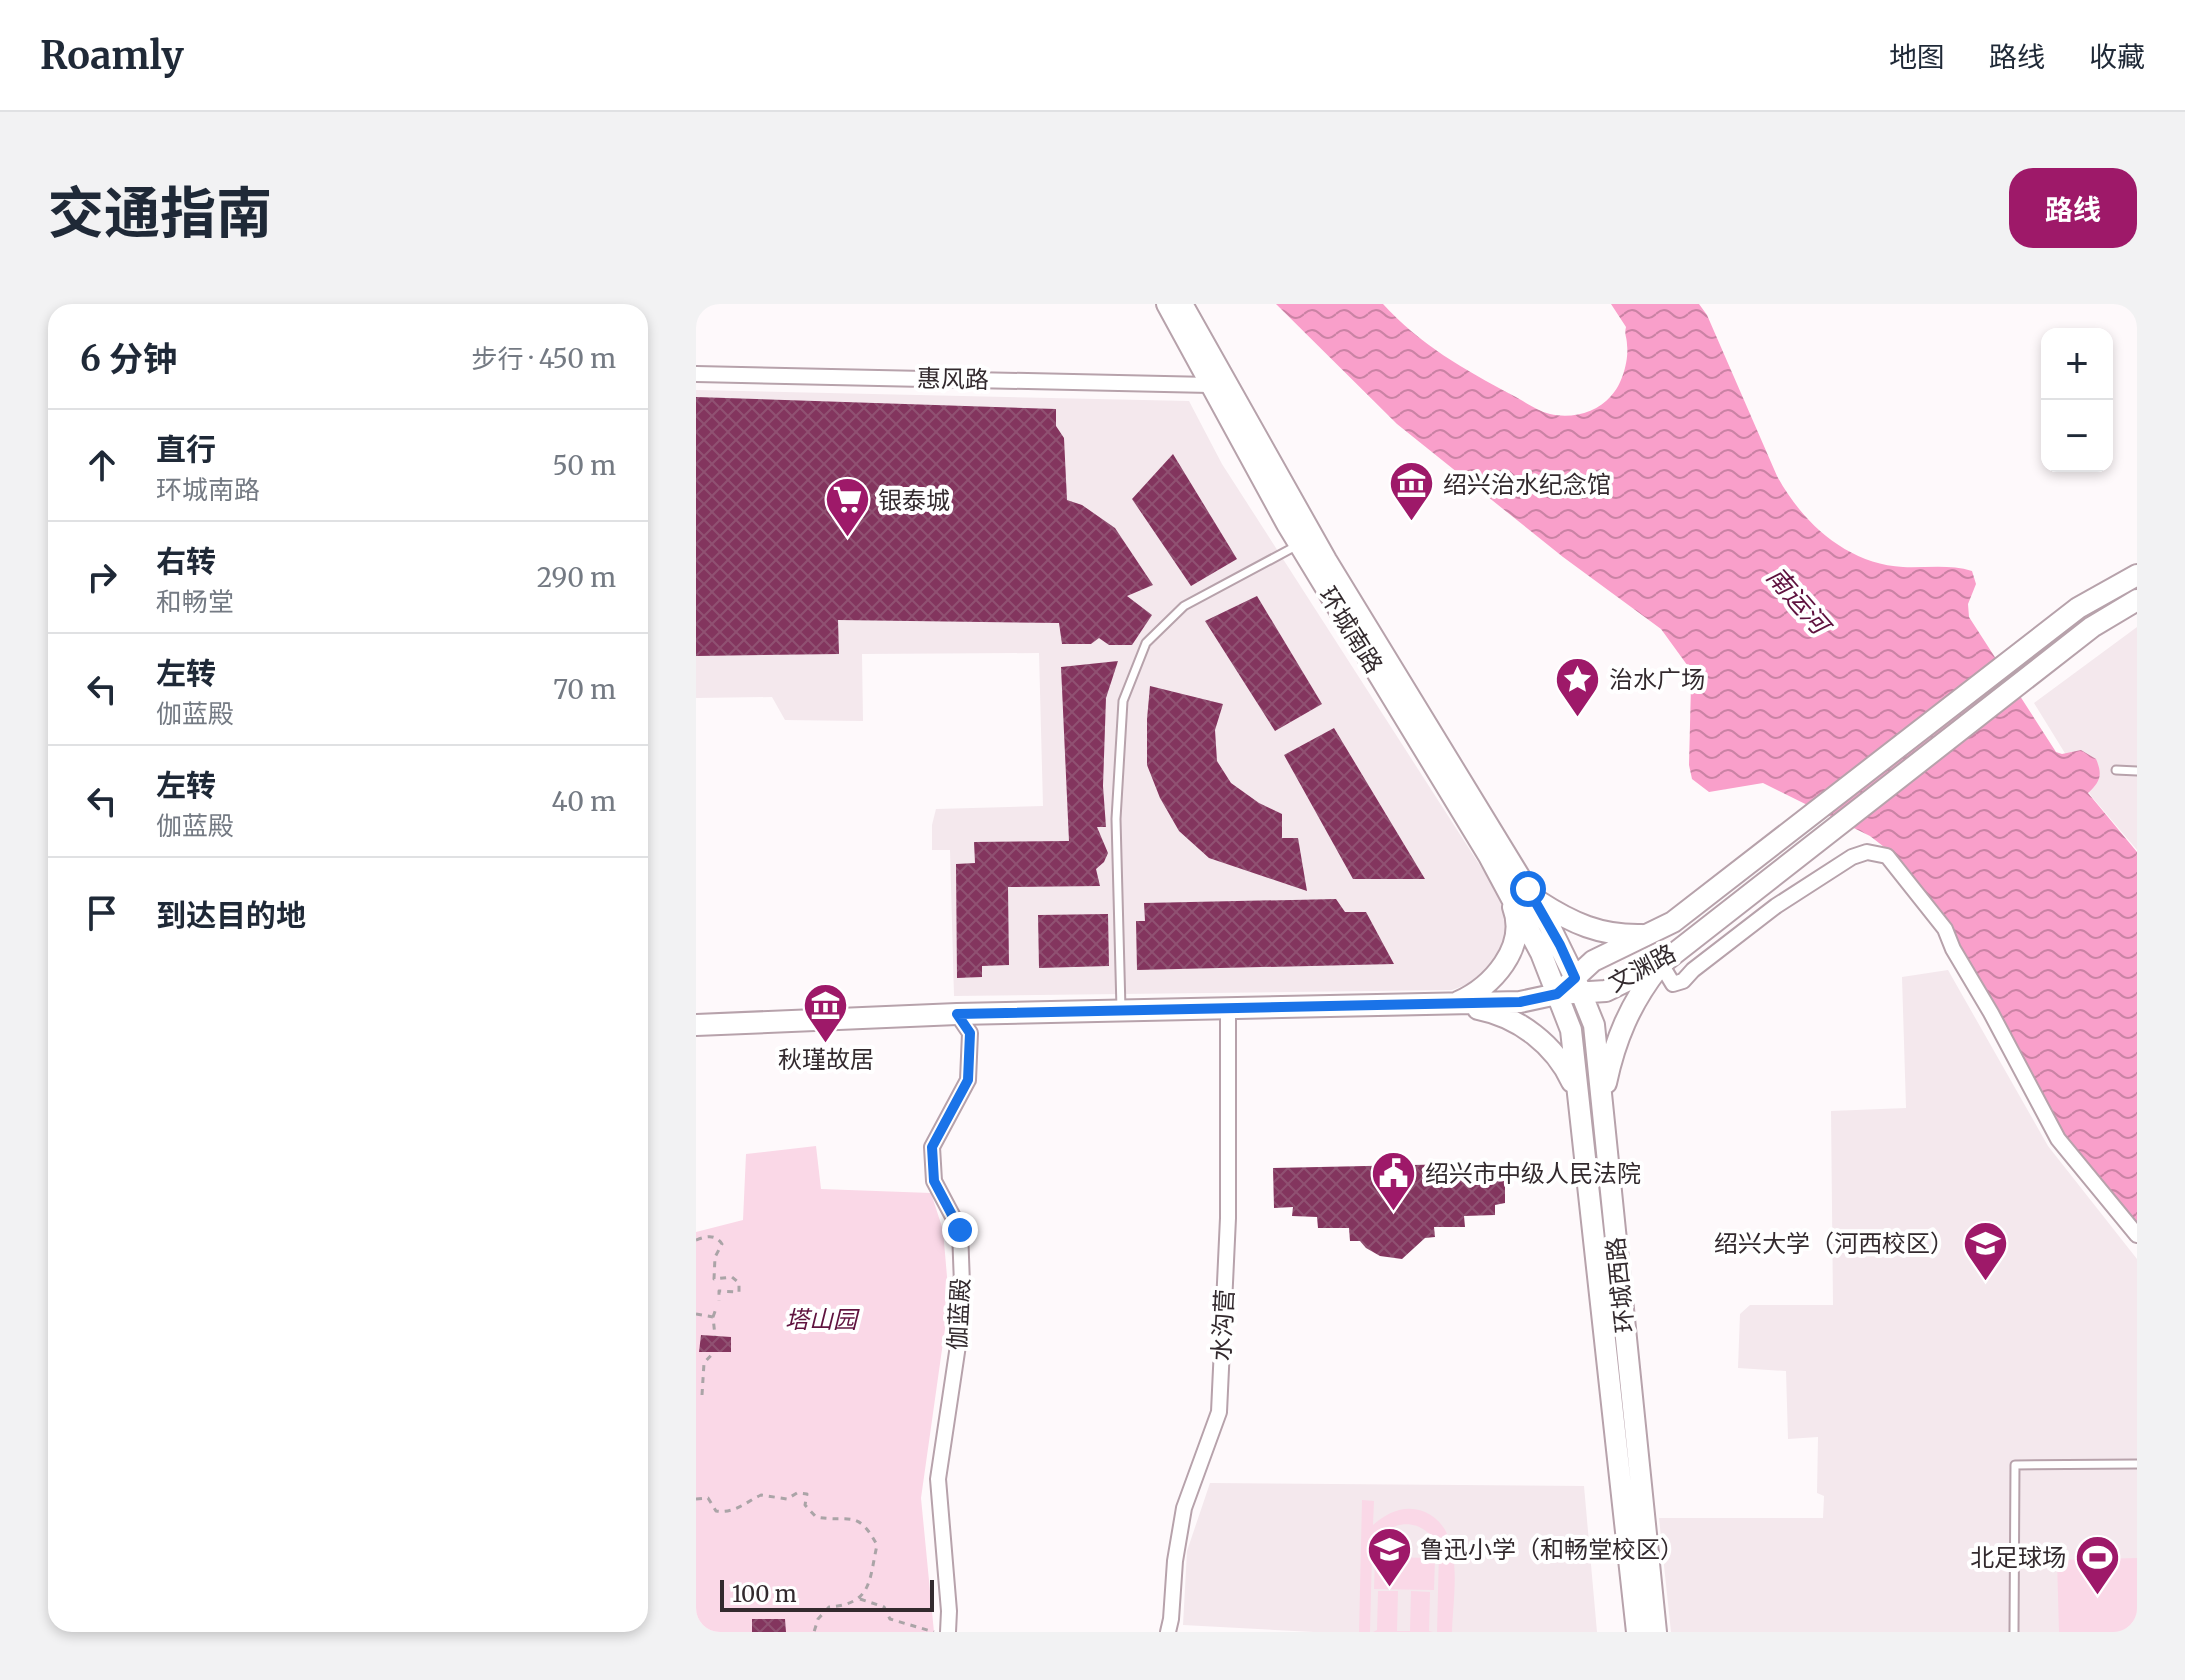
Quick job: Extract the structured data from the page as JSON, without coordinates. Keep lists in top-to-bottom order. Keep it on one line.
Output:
{"streets":{"main road":["环城南路","文渊路","环城西路"],"street":["惠风路","伽蓝殿","水沟营"]},"crossings":[["惠风路","环城南路"],["环城南路","环城西路"],["文渊路","环城西路"]],"water":["南运河"],"parks":["塔山园"],"places":{"museum":["绍兴治水纪念馆","秋瑾故居"],"supermarket":["银泰城"],"place":["治水广场"],"public building":["绍兴市中级人民法院"],"school or university":["绍兴大学（河西校区）","鲁迅小学（和畅堂校区）"],"sports":["北足球场"]},"scale_bar":"100 m","page":{"header":"Roamly","nav":["地图","路线","收藏"],"title":"交通指南","buttons":"路线","heading":["6 分钟","步行 · 450 m"],"map_buttons":["+","−"],"list":[["直行","环城南路","50 m"],["右转","和畅堂","290 m"],["左转","伽蓝殿","70 m"],["左转","伽蓝殿","40 m"],"到达目的地"],"scale":"100 m"}}
